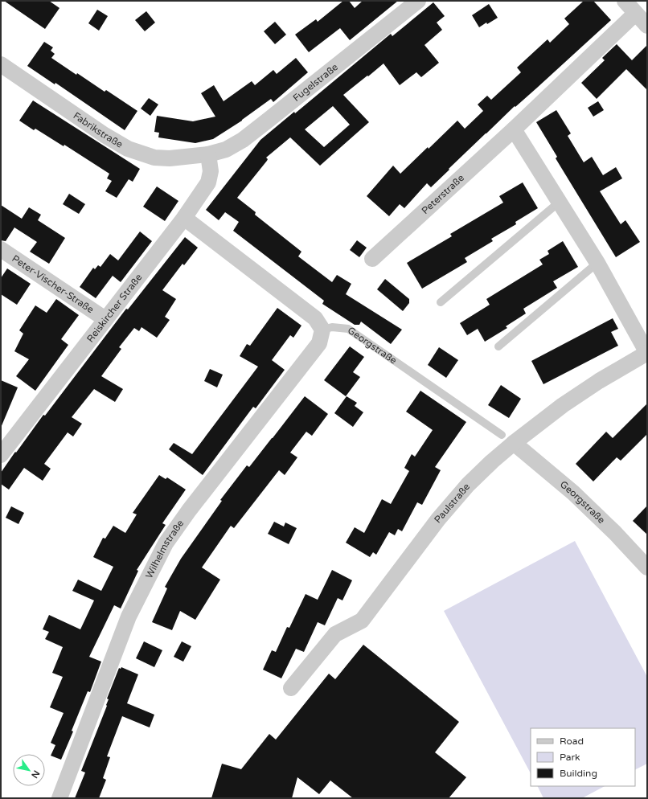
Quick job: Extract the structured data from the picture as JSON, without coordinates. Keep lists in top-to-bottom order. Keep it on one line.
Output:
{"streets":{"street":["Fugelstraße","Fabrikstraße","Peterstraße","Peter-Vischer-Straße","Reiskircher Straße","Georgstraße","Paulstraße","Wilhelmstraße"]},"crossings":[["Fugelstraße","Fabrikstraße"],["Fugelstraße","Reiskircher Straße"],["Fabrikstraße","Reiskircher Straße"],["Peter-Vischer-Straße","Reiskircher Straße"],["Georgstraße","Paulstraße"],["Georgstraße","Wilhelmstraße"]],"legend":["Road","Park","Building"],"north":"bottom right"}
